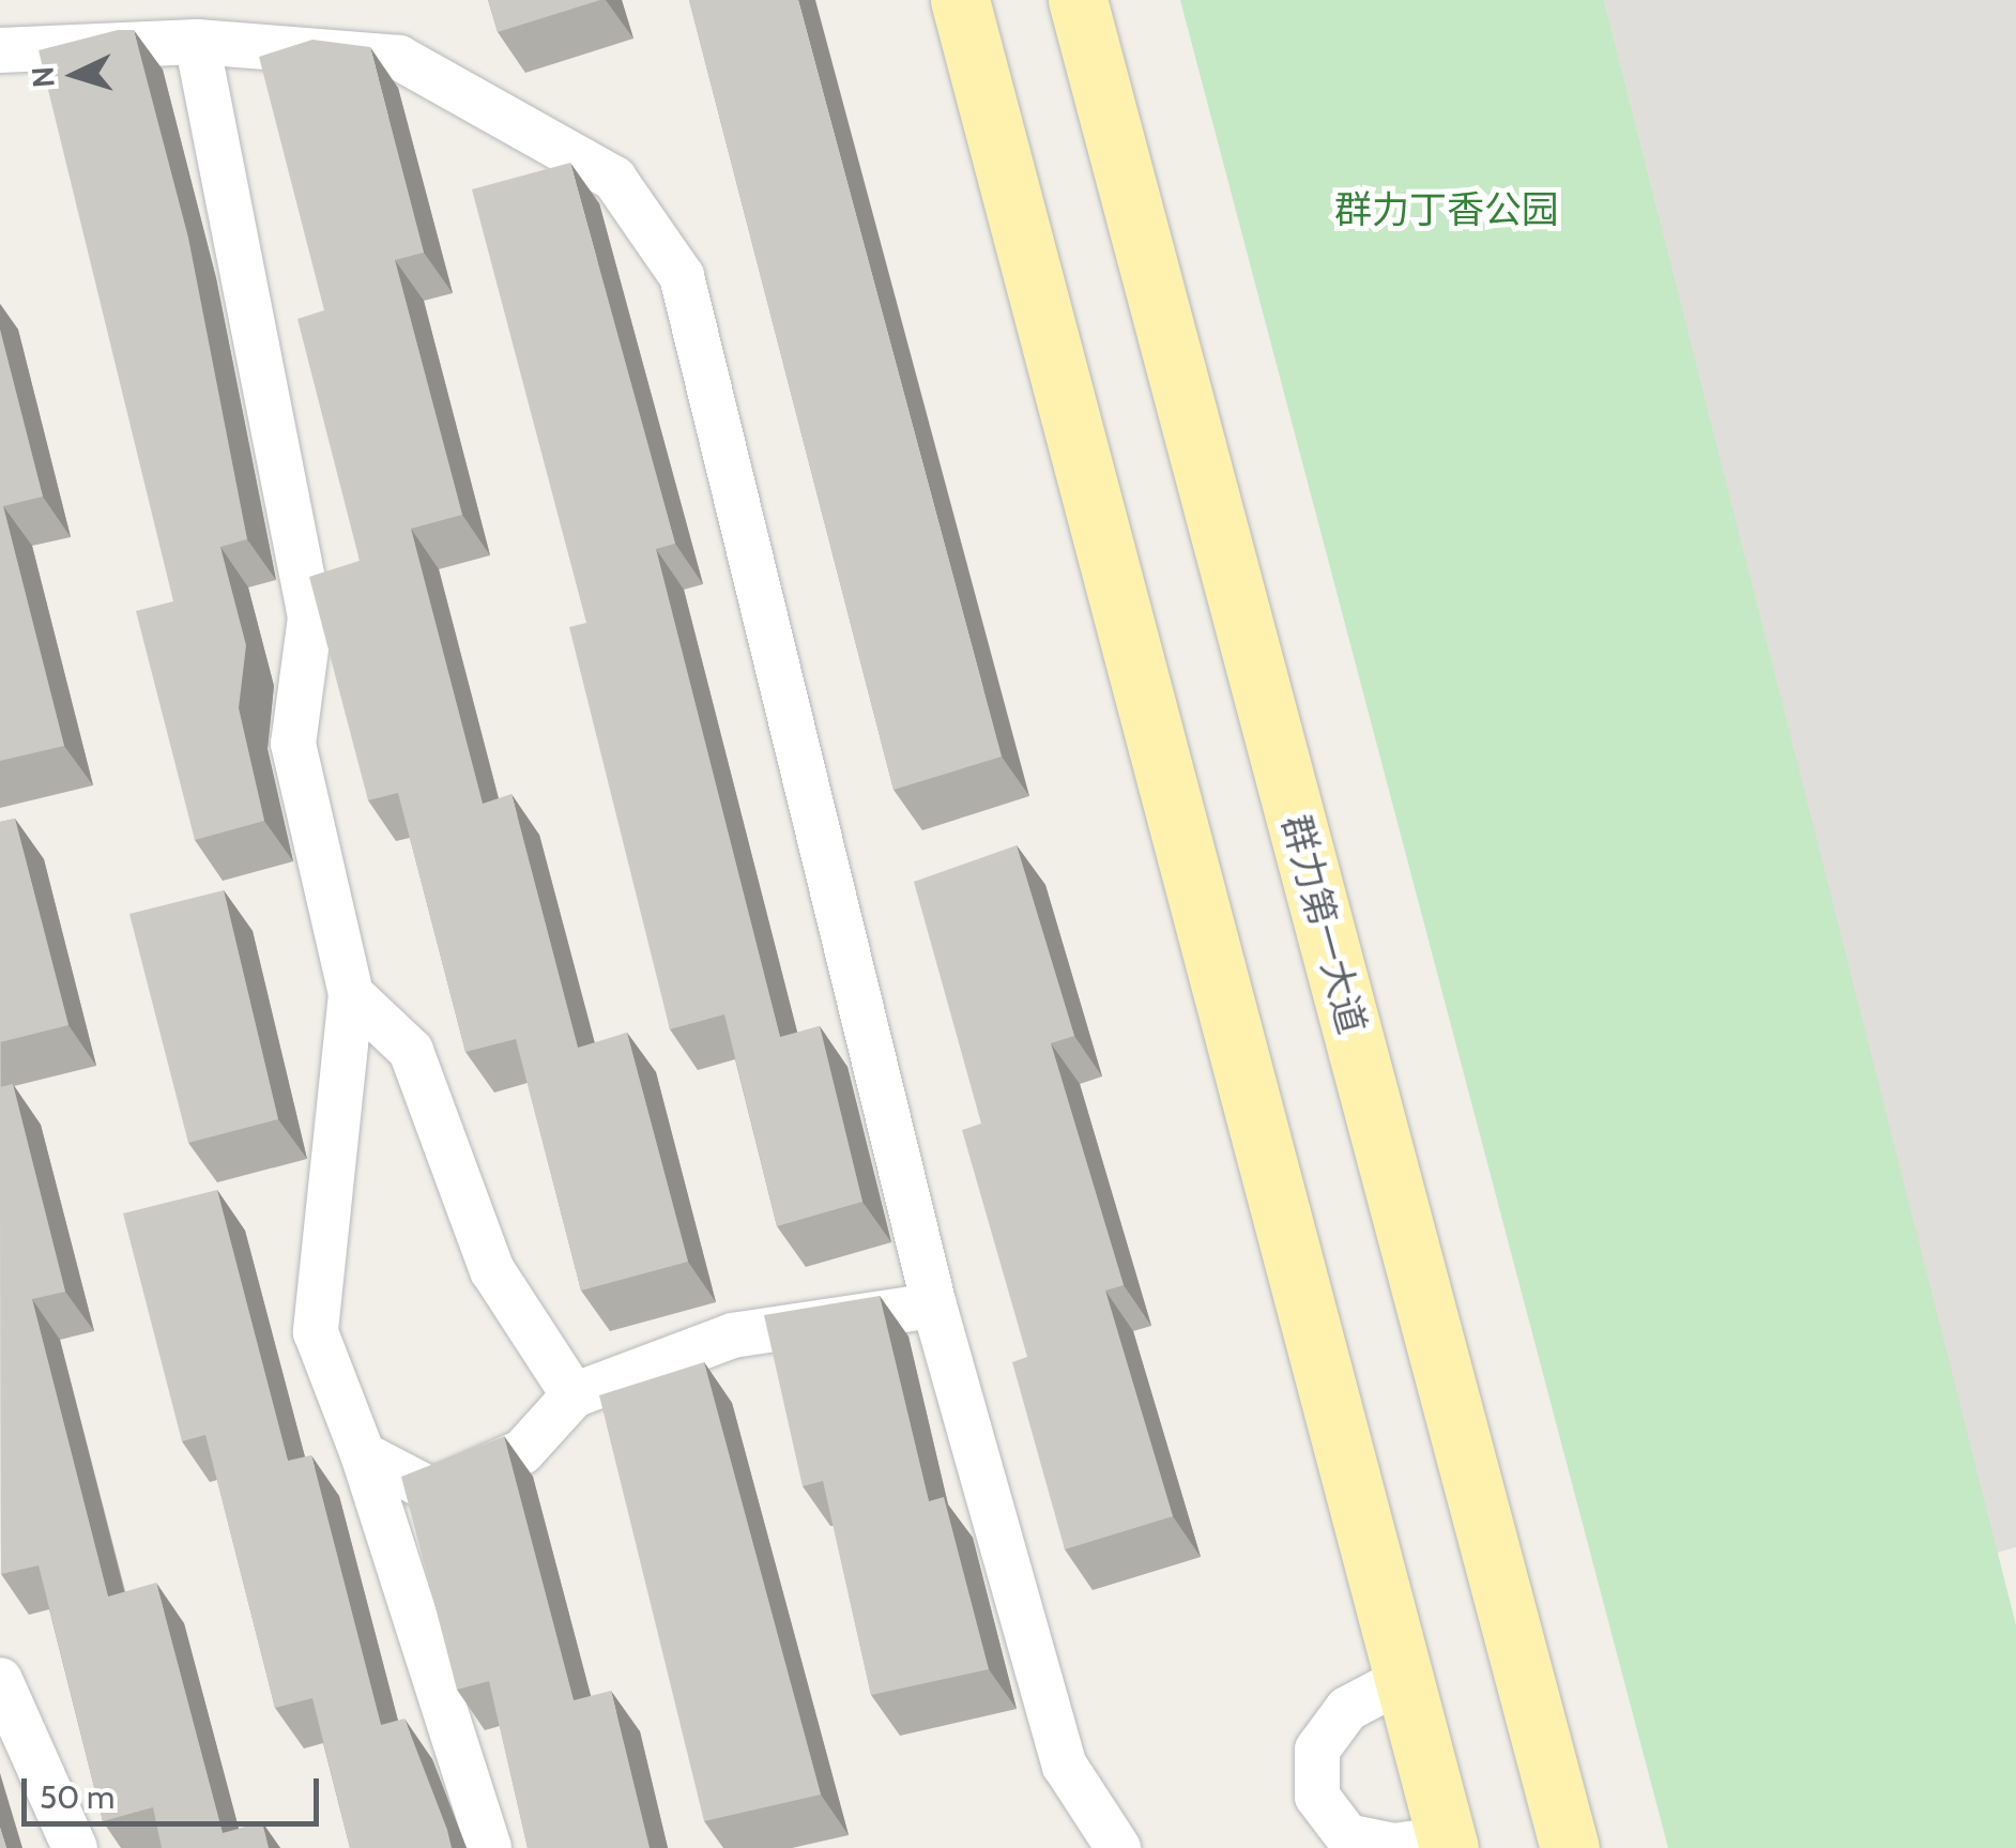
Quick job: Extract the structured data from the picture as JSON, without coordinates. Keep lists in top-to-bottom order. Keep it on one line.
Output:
{"streets":{"main road":["群力第一大道"]},"parks":["群力丁香公园"],"scale_bar":"50 m","north":"left"}
